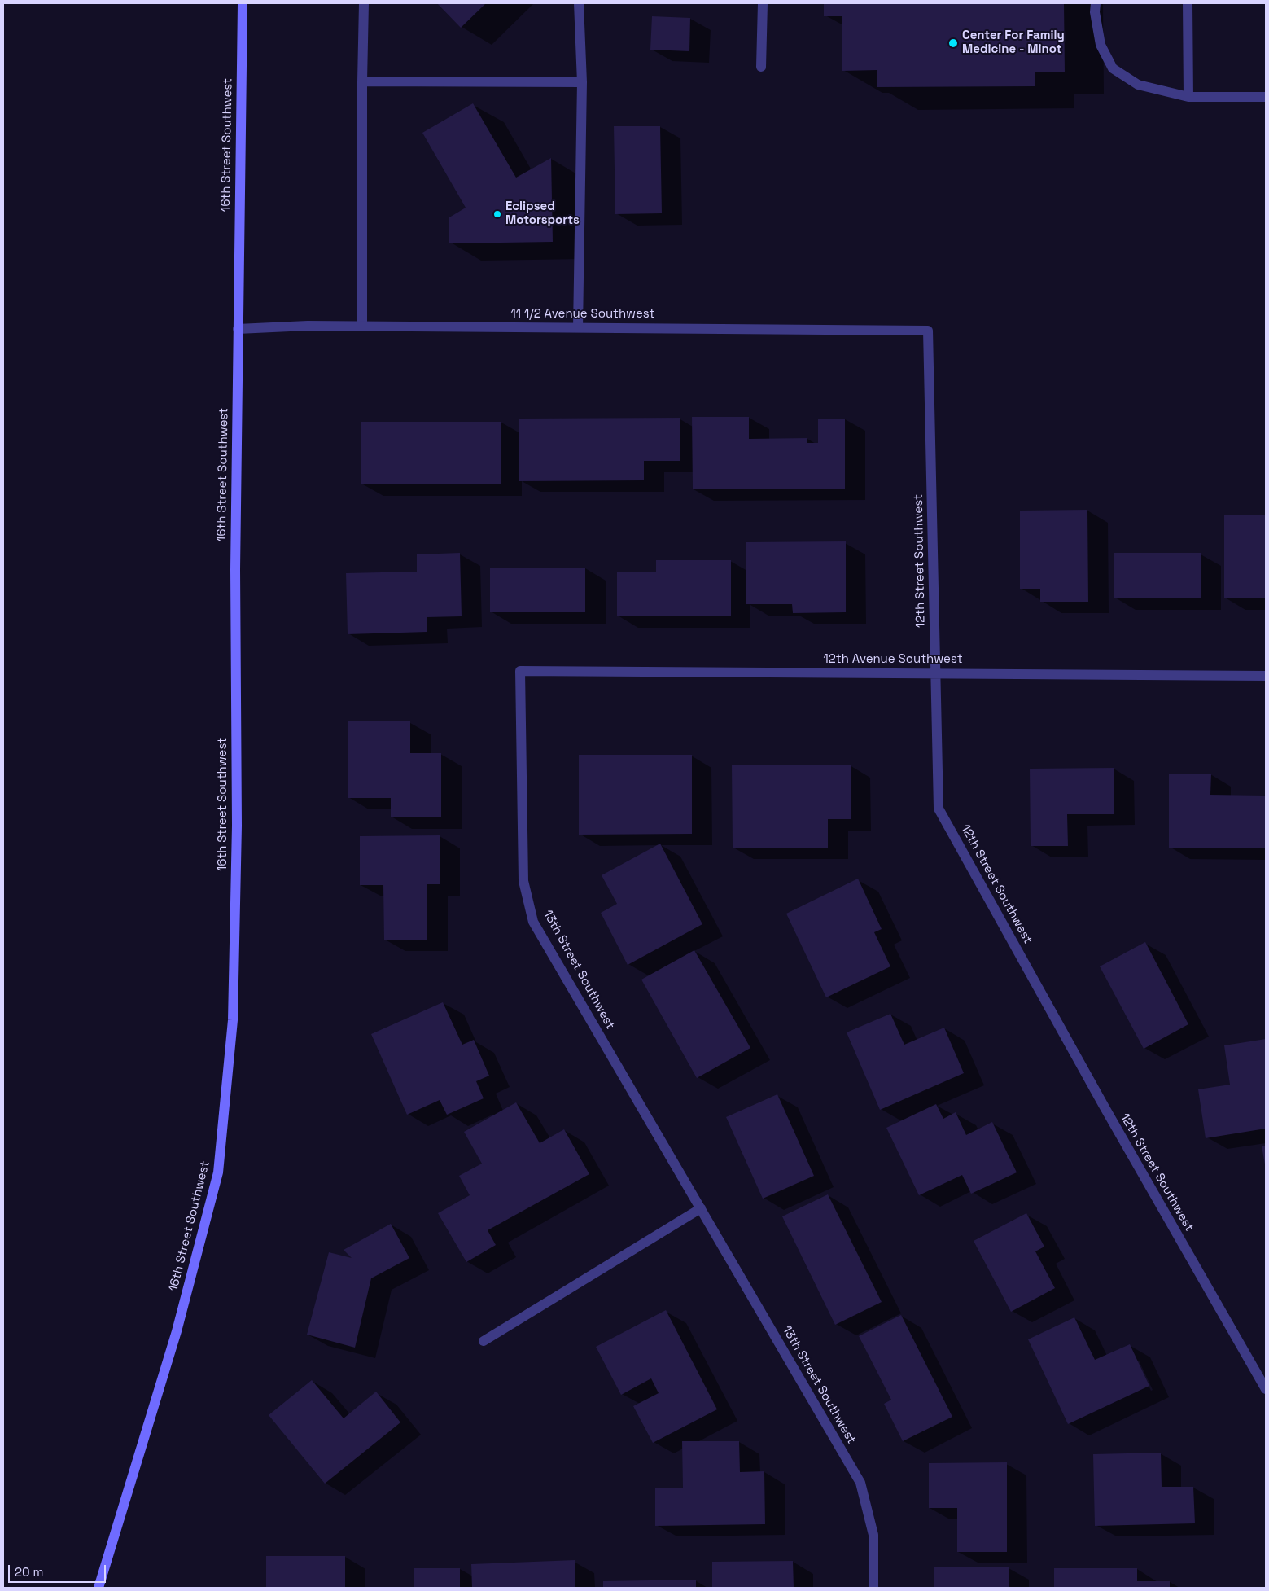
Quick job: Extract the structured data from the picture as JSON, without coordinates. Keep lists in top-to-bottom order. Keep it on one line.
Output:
{"streets":{"main road":["16th Street Southwest"],"street":["11 1/2 Avenue Southwest","12th Street Southwest","12th Avenue Southwest","13th Street Southwest"]},"crossings":[["16th Street Southwest","11 1/2 Avenue Southwest"],["11 1/2 Avenue Southwest","12th Street Southwest"],["12th Street Southwest","12th Avenue Southwest"],["12th Avenue Southwest","13th Street Southwest"]],"places":["Center For Family Medicine - Minot","Eclipsed Motorsports"],"scale_bar":"20 m"}
